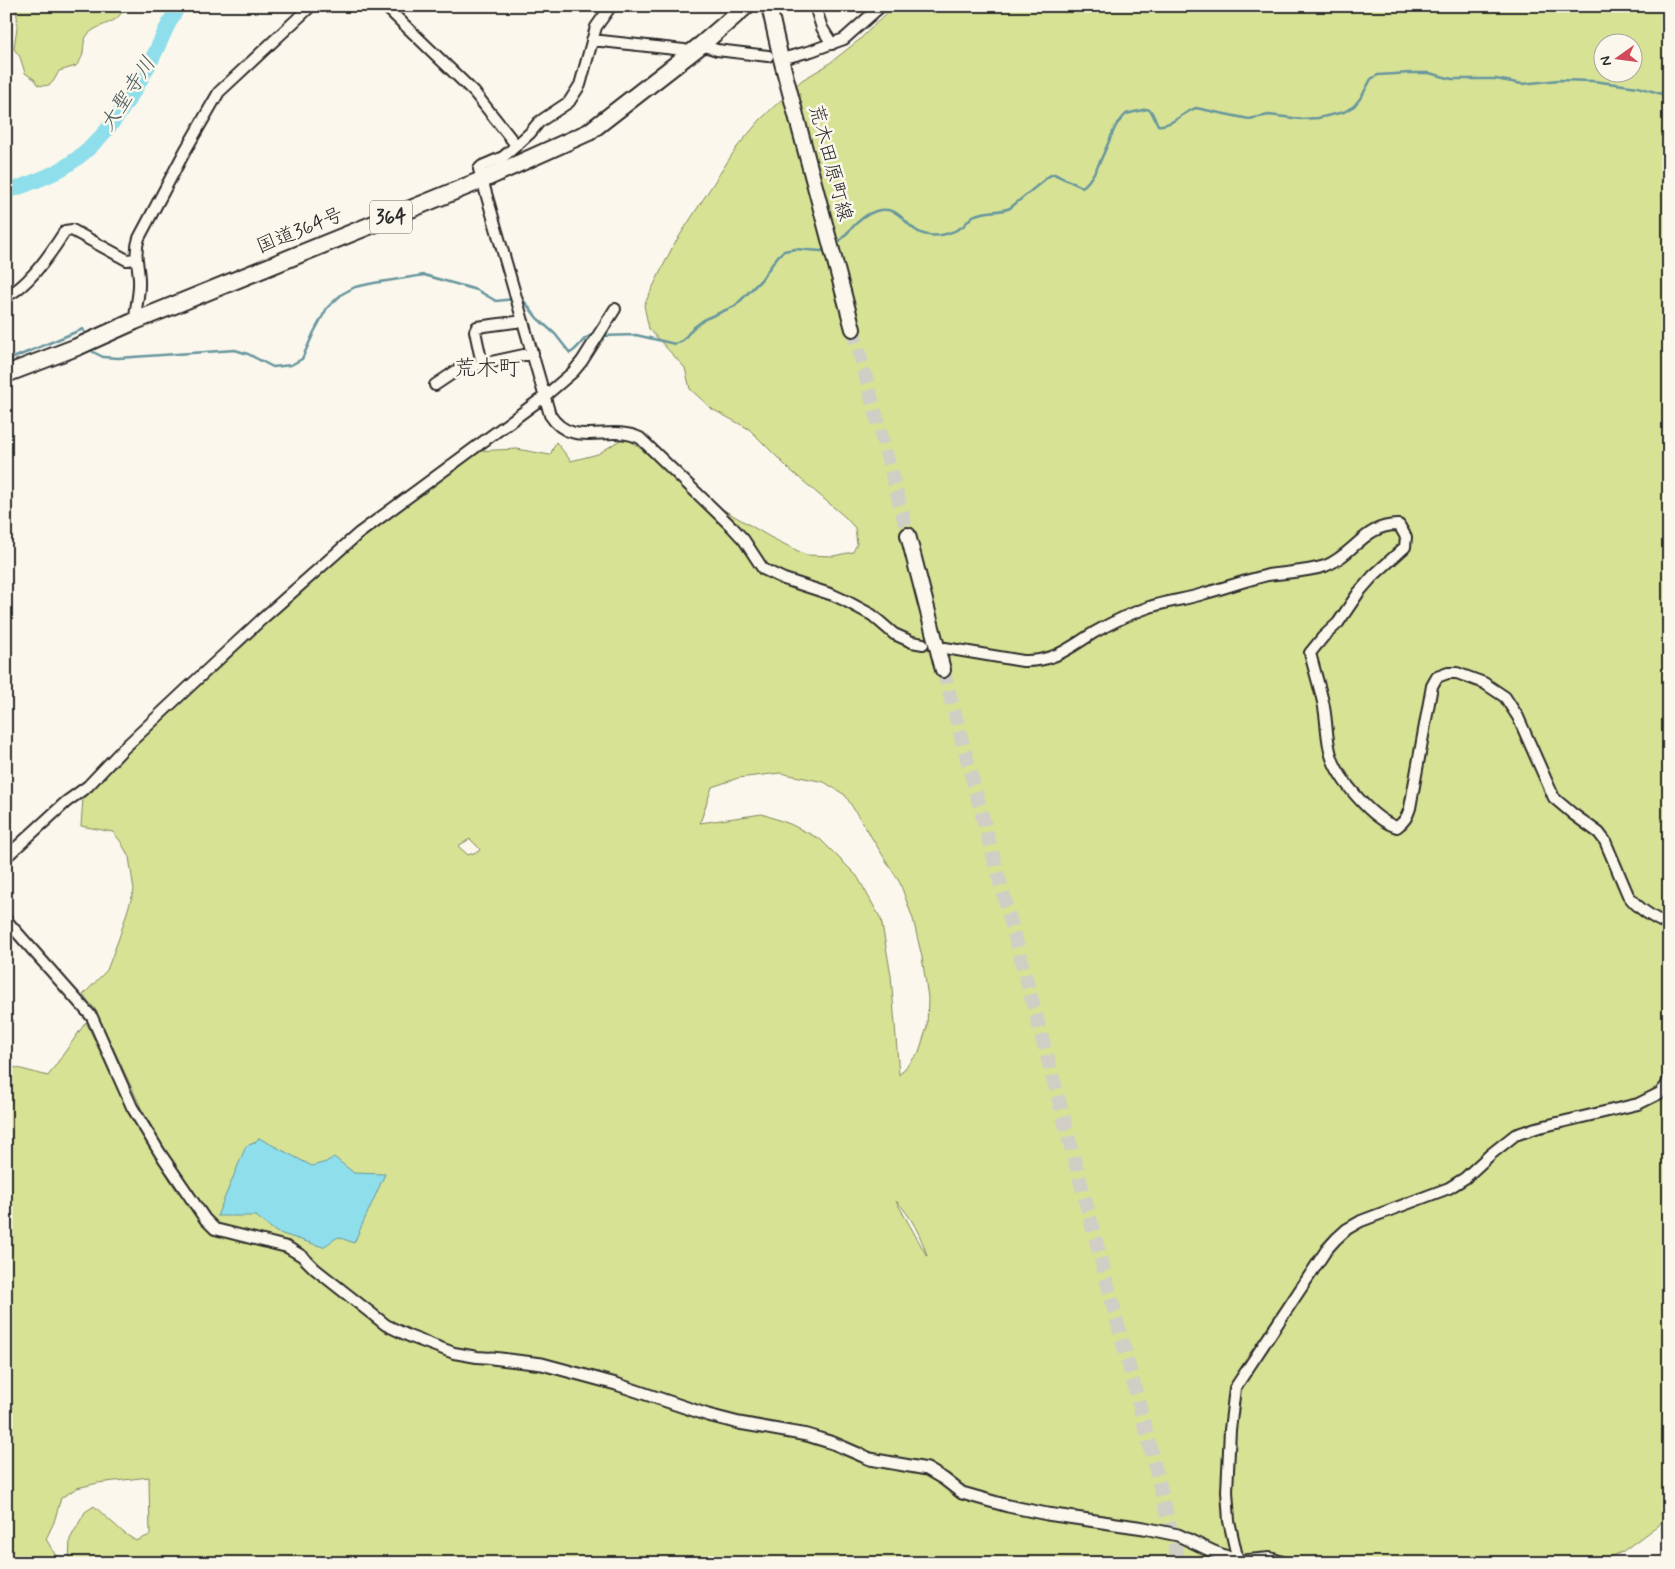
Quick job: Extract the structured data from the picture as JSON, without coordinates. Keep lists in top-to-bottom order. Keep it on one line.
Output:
{"streets":{"highway":["364","国道364号"],"main road":["荒木田原町線"]},"districts":["荒木町"],"water":["大聖寺川"],"north":"left"}
